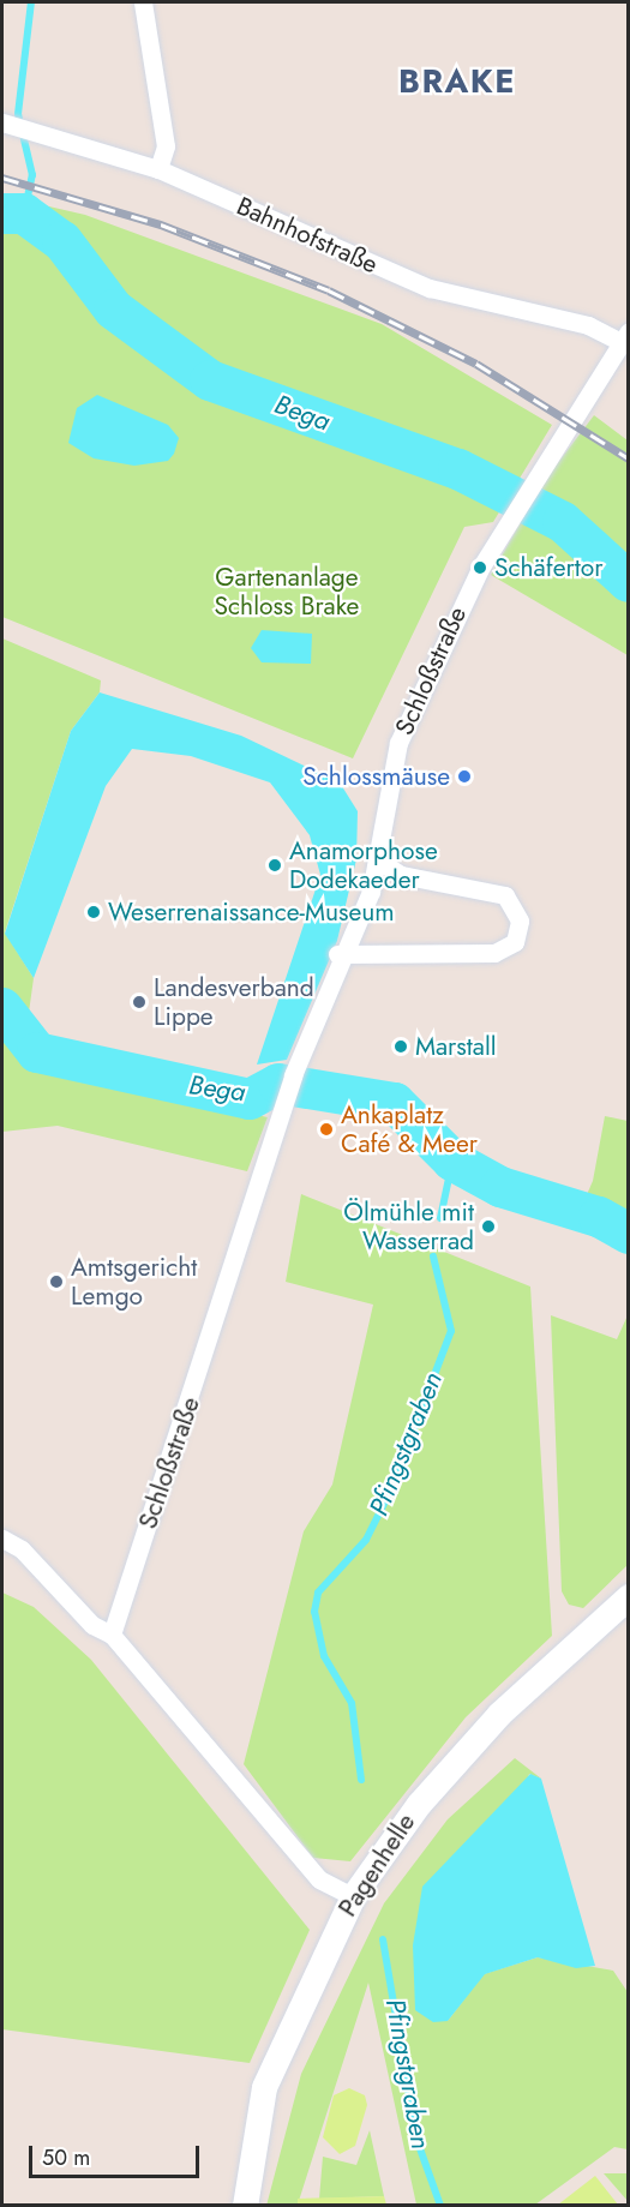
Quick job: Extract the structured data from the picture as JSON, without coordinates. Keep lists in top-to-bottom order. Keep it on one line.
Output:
{"streets":{"main road":["Pagenhelle"],"street":["Bahnhofstraße","Schloßstraße"]},"crossings":[["Bahnhofstraße","Schloßstraße"]],"districts":["BRAKE"],"water":["Bega","Pfingstgraben"],"parks":["Gartenanlage Schloss Brake"],"places":["Schäfertor","Schlossmäuse","Anamorphose Dodekaeder","Weserrenaissance-Museum","Landesverband Lippe","Marstall","Ankaplatz Café & Meer","Ölmühle mit Wasserrad","Amtsgericht Lemgo"],"scale_bar":"50 m"}
